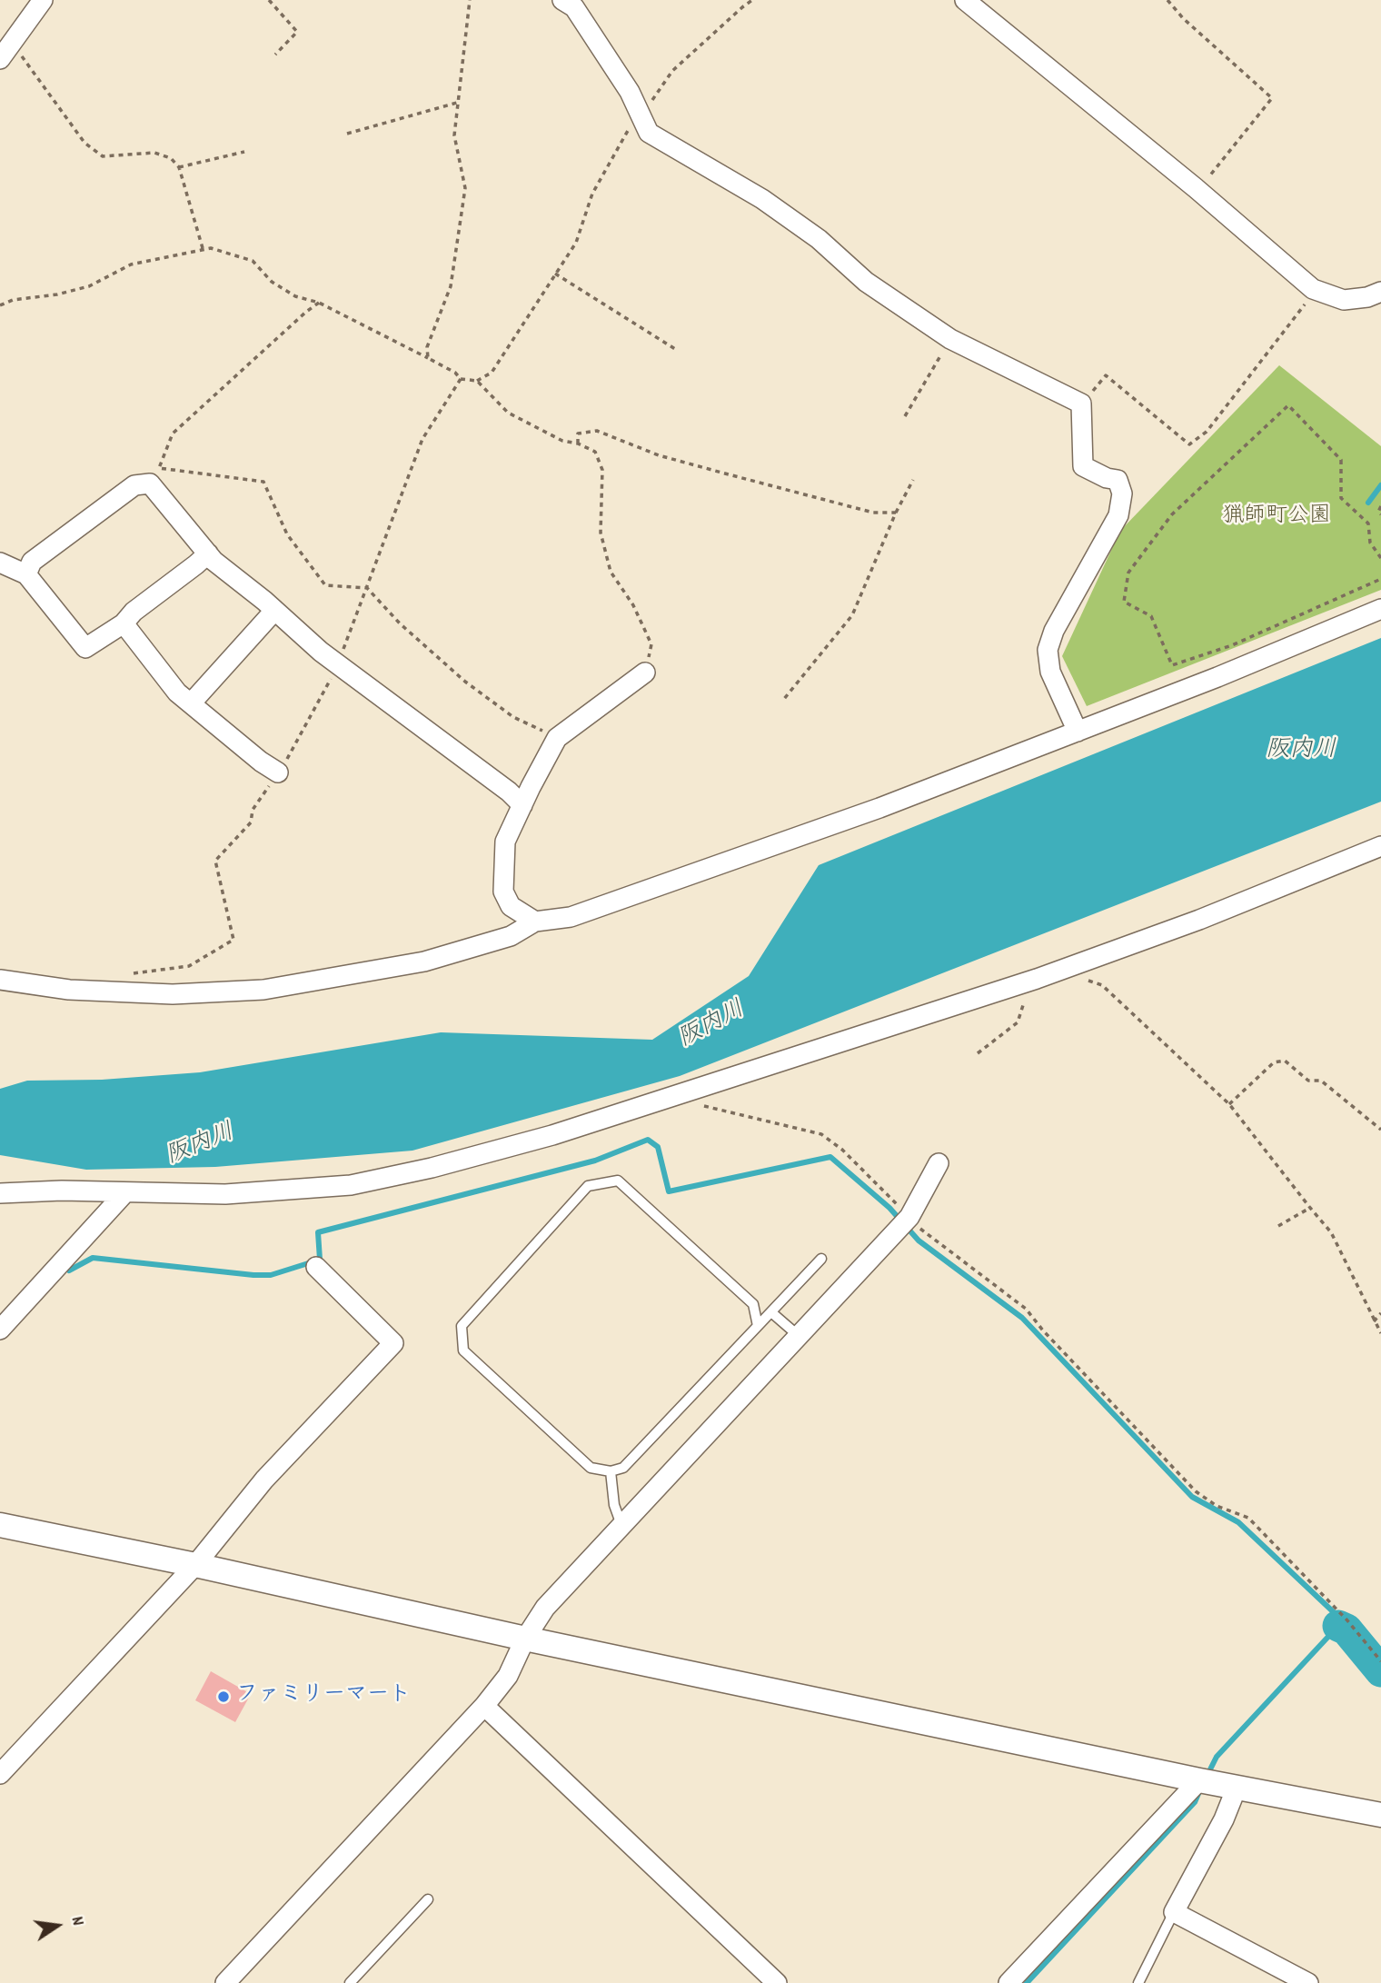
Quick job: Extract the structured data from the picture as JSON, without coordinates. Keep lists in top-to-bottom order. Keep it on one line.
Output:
{"water":["阪内川"],"parks":["猟師町公園"],"places":["ファミリーマート"],"north":"right"}
